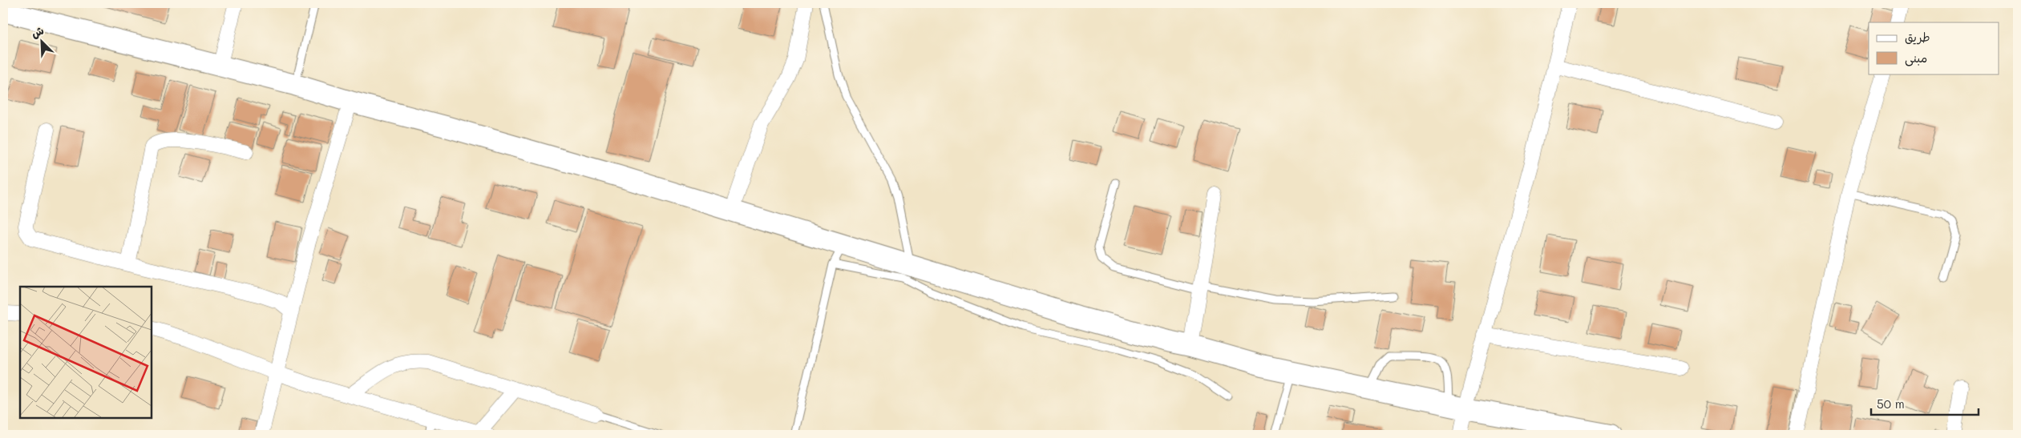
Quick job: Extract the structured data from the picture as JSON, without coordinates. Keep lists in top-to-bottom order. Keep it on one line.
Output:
{"legend":["طريق","مبنى"],"scale_bar":"50 m","north":"top left"}
